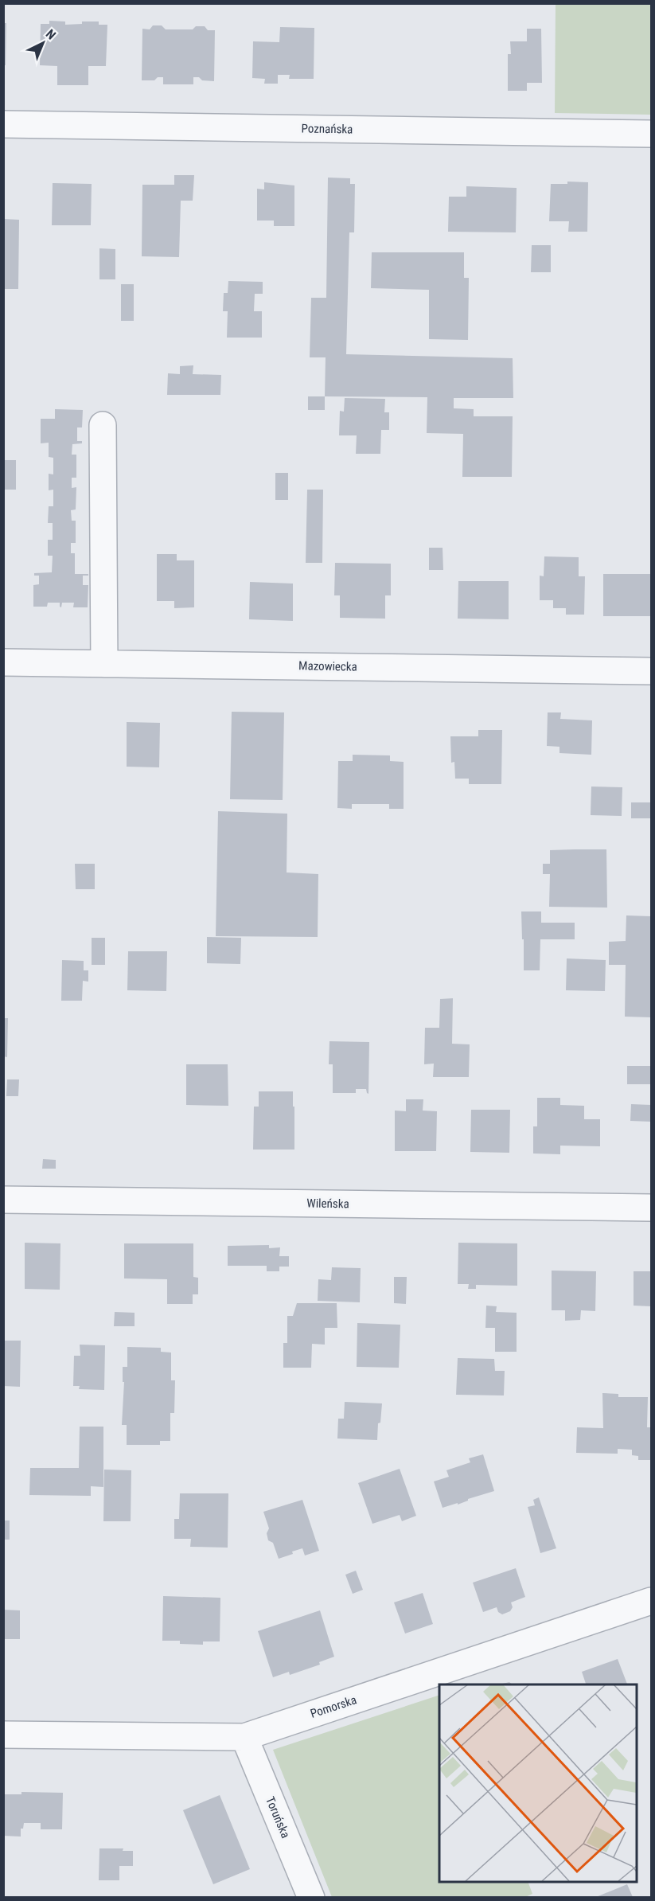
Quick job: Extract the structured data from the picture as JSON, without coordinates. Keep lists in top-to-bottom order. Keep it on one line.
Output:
{"streets":{"street":["Poznańska","Mazowiecka","Wileńska","Pomorska","Toruńska"]},"crossings":[["Pomorska","Toruńska"]],"north":"top right"}
